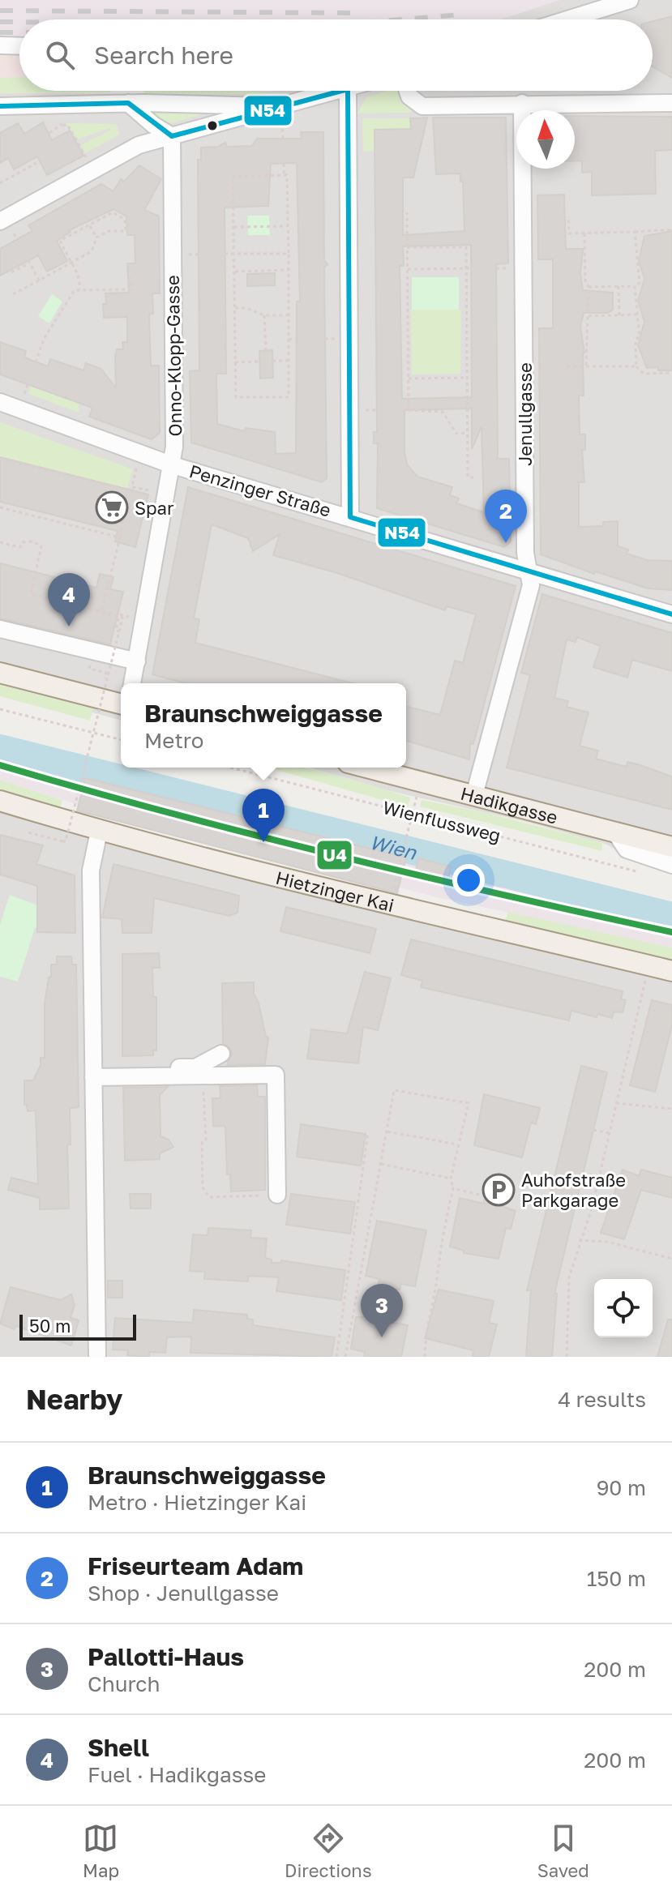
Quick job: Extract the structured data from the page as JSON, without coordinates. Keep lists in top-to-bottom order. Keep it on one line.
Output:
{"streets":{"main road":["Hadikgasse","Hietzinger Kai"],"street":["Onno-Klopp-Gasse","Jenullgasse","Penzinger Straße"],"path":["Wienflussweg"]},"crossings":[["Onno-Klopp-Gasse","Penzinger Straße"],["Jenullgasse","Penzinger Straße"],["Jenullgasse","Hadikgasse"]],"water":["Wien"],"places":{"supermarket":["Spar"],"parking":["Auhofstraße Parkgarage"]},"lines":["transit line N54","transit line U4"],"scale_bar":"50 m","north":"top","page":{"search":"Search here","pins":["2","4","1","3"],"popup":["Braunschweiggasse","Metro"],"scale":"50 m","heading":["Nearby","4 results"],"list":[{"mark":"1","name":"Braunschweiggasse","note":"Metro · Hietzinger Kai","value":"90 m"},{"mark":"2","name":"Friseurteam Adam","note":"Shop · Jenullgasse","value":"150 m"},{"mark":"3","name":"Pallotti-Haus","note":"Church","value":"200 m"},{"mark":"4","name":"Shell","note":"Fuel · Hadikgasse","value":"200 m"}],"nav":["Map","Directions","Saved"]}}
